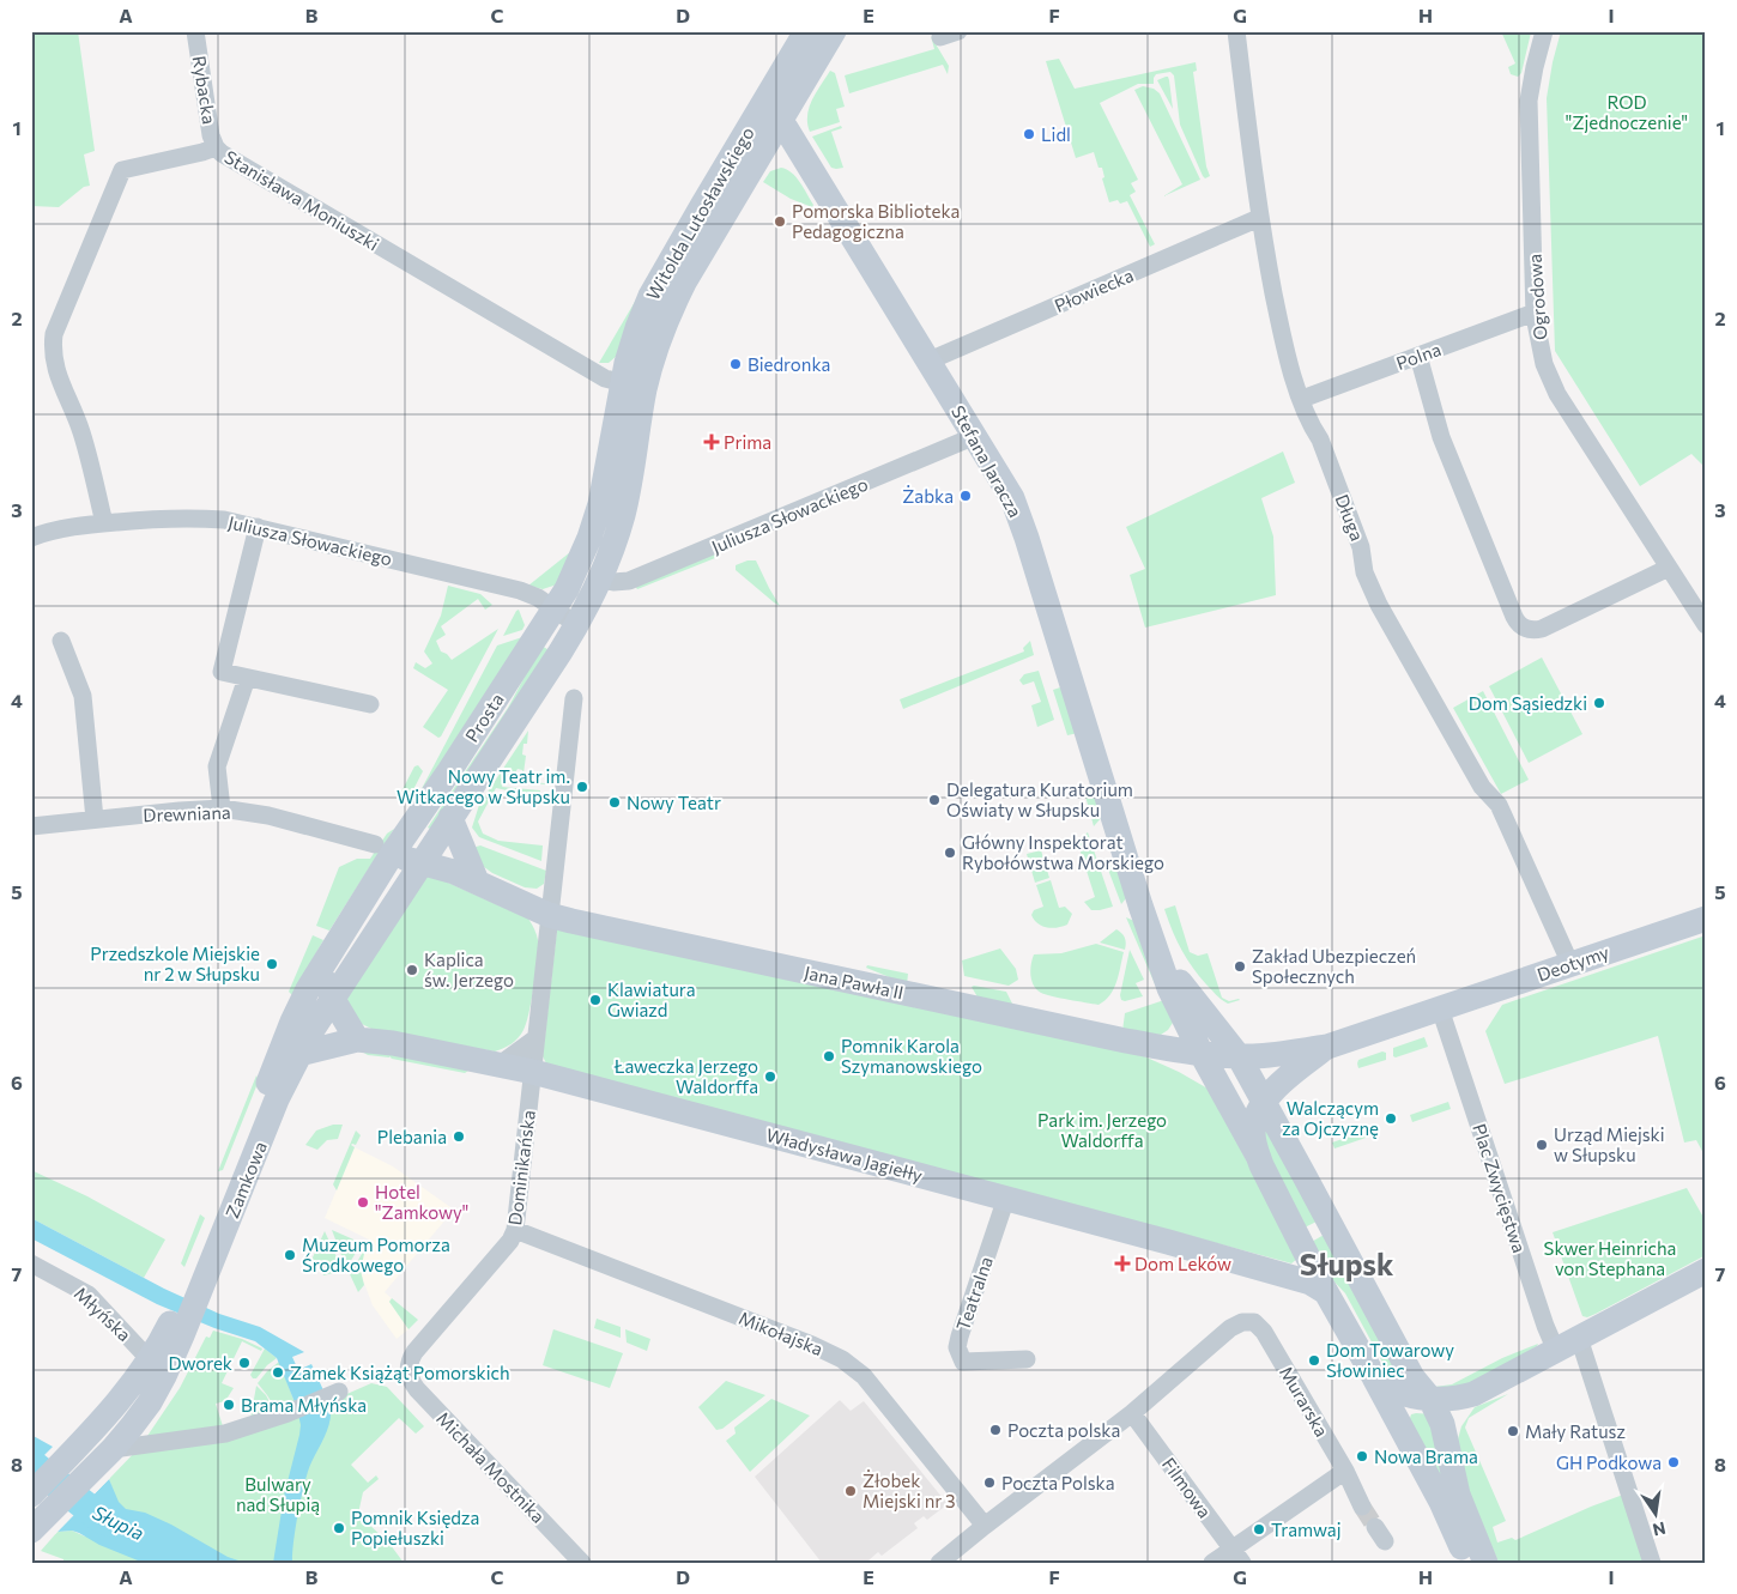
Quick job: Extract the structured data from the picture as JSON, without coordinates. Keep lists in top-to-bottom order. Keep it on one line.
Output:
{"streets":{"main road":["Witolda Lutosławskiego","Stefana Jaracza","Prosta","Deotymy","Jana Pawła II","Władysława Jagiełły","Zamkowa"],"street":["Rybacka","Stanisława Moniuszki","Płowiecka","Ogrodowa","Polna","Juliusza Słowackiego","Długa","Drewniana","Dominikańska","Plac Zwycięstwa","Teatralna","Młyńska","Mikołajska","Murarska","Michała Mostnika","Filmowa"]},"crossings":[["Rybacka","Stanisława Moniuszki"],["Stanisława Moniuszki","Witolda Lutosławskiego"],["Stanisława Moniuszki","Juliusza Słowackiego"],["Witolda Lutosławskiego","Stefana Jaracza"],["Witolda Lutosławskiego","Juliusza Słowackiego"],["Witolda Lutosławskiego","Prosta"],["Płowiecka","Stefana Jaracza"],["Płowiecka","Długa"],["Ogrodowa","Polna"],["Polna","Długa"],["Stefana Jaracza","Juliusza Słowackiego"],["Stefana Jaracza","Jana Pawła II"],["Juliusza Słowackiego","Prosta"],["Długa","Deotymy"],["Prosta","Drewniana"],["Prosta","Jana Pawła II"],["Prosta","Zamkowa"],["Drewniana","Jana Pawła II"],["Drewniana","Zamkowa"],["Deotymy","Plac Zwycięstwa"],["Jana Pawła II","Dominikańska"],["Jana Pawła II","Zamkowa"],["Władysława Jagiełły","Dominikańska"],["Władysława Jagiełły","Zamkowa"],["Władysława Jagiełły","Teatralna"],["Dominikańska","Mikołajska"],["Dominikańska","Michała Mostnika"],["Zamkowa","Młyńska"],["Murarska","Filmowa"]],"districts":["Słupsk"],"water":["Słupia"],"parks":["ROD \"Zjednoczenie\"","Park im. Jerzego Waldorffa","Skwer Heinricha von Stephana","Bulwary nad Słupią"],"places":{"other":["Lidl","Pomorska Biblioteka Pedagogiczna","Biedronka","Żabka","Dom Sąsiedzki","Nowy Teatr im. Witkacego w Słupsku","Delegatura Kuratorium Oświaty w Słupsku","Nowy Teatr","Główny Inspektorat Rybołówstwa Morskiego","Przedszkole Miejskie nr 2 w Słupsku","Zakład Ubezpieczeń Społecznych","Kaplica św. Jerzego","Klawiatura Gwiazd","Pomnik Karola Szymanowskiego","Ławeczka Jerzego Waldorffa","Walczącym za Ojczyznę","Plebania","Urząd Miejski w Słupsku","Hotel \"Zamkowy\"","Muzeum Pomorza Środkowego","Dom Towarowy Słowiniec","Dworek","Zamek Książąt Pomorskich","Brama Młyńska","Poczta polska","Mały Ratusz","Nowa Brama","GH Podkowa","Poczta Polska","Żłobek Miejski nr 3","Pomnik Księdza Popiełuszki","Tramwaj"],"health":["Prima","Dom Leków"]},"north":"bottom","grid":{"columns":["A","B","C","D","E","F","G","H","I"],"rows":["1","2","3","4","5","6","7","8"]}}
